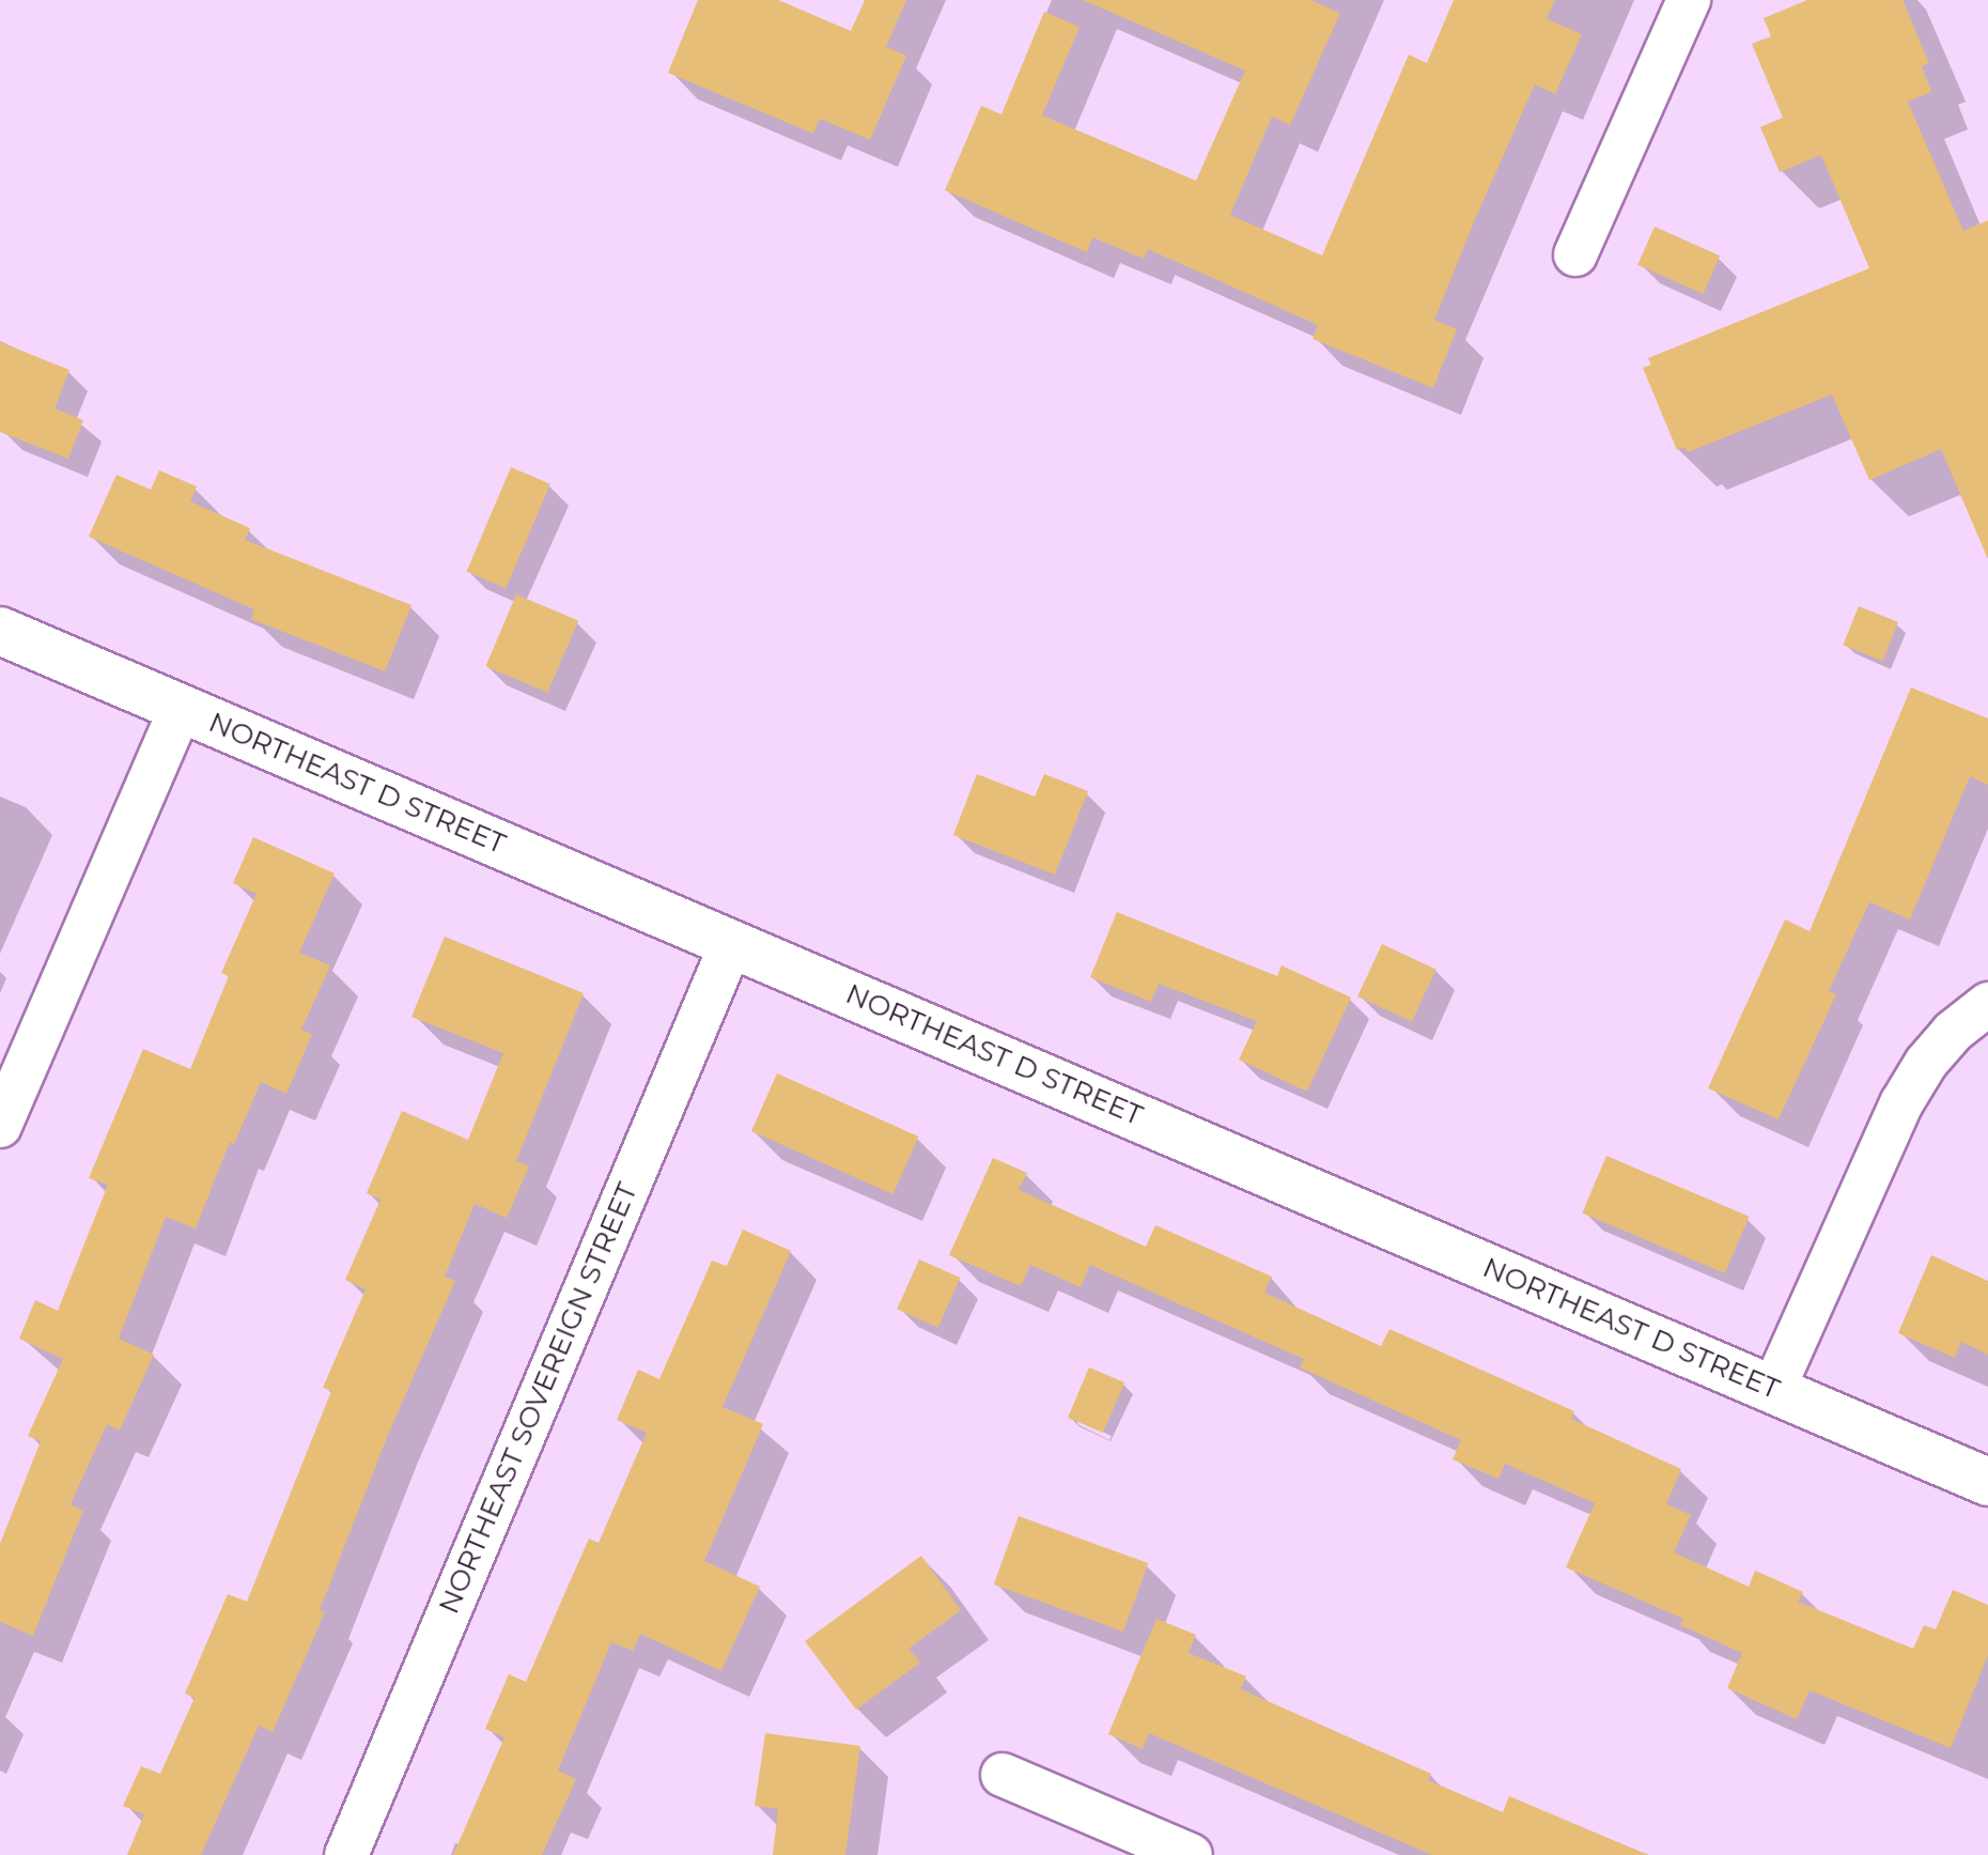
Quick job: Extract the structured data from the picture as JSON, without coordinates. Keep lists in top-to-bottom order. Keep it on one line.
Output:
{"streets":{"street":["NORTHEAST D STREET","NORTHEAST SOVEREIGN STREET"]},"crossings":[["NORTHEAST D STREET","NORTHEAST SOVEREIGN STREET"]]}
